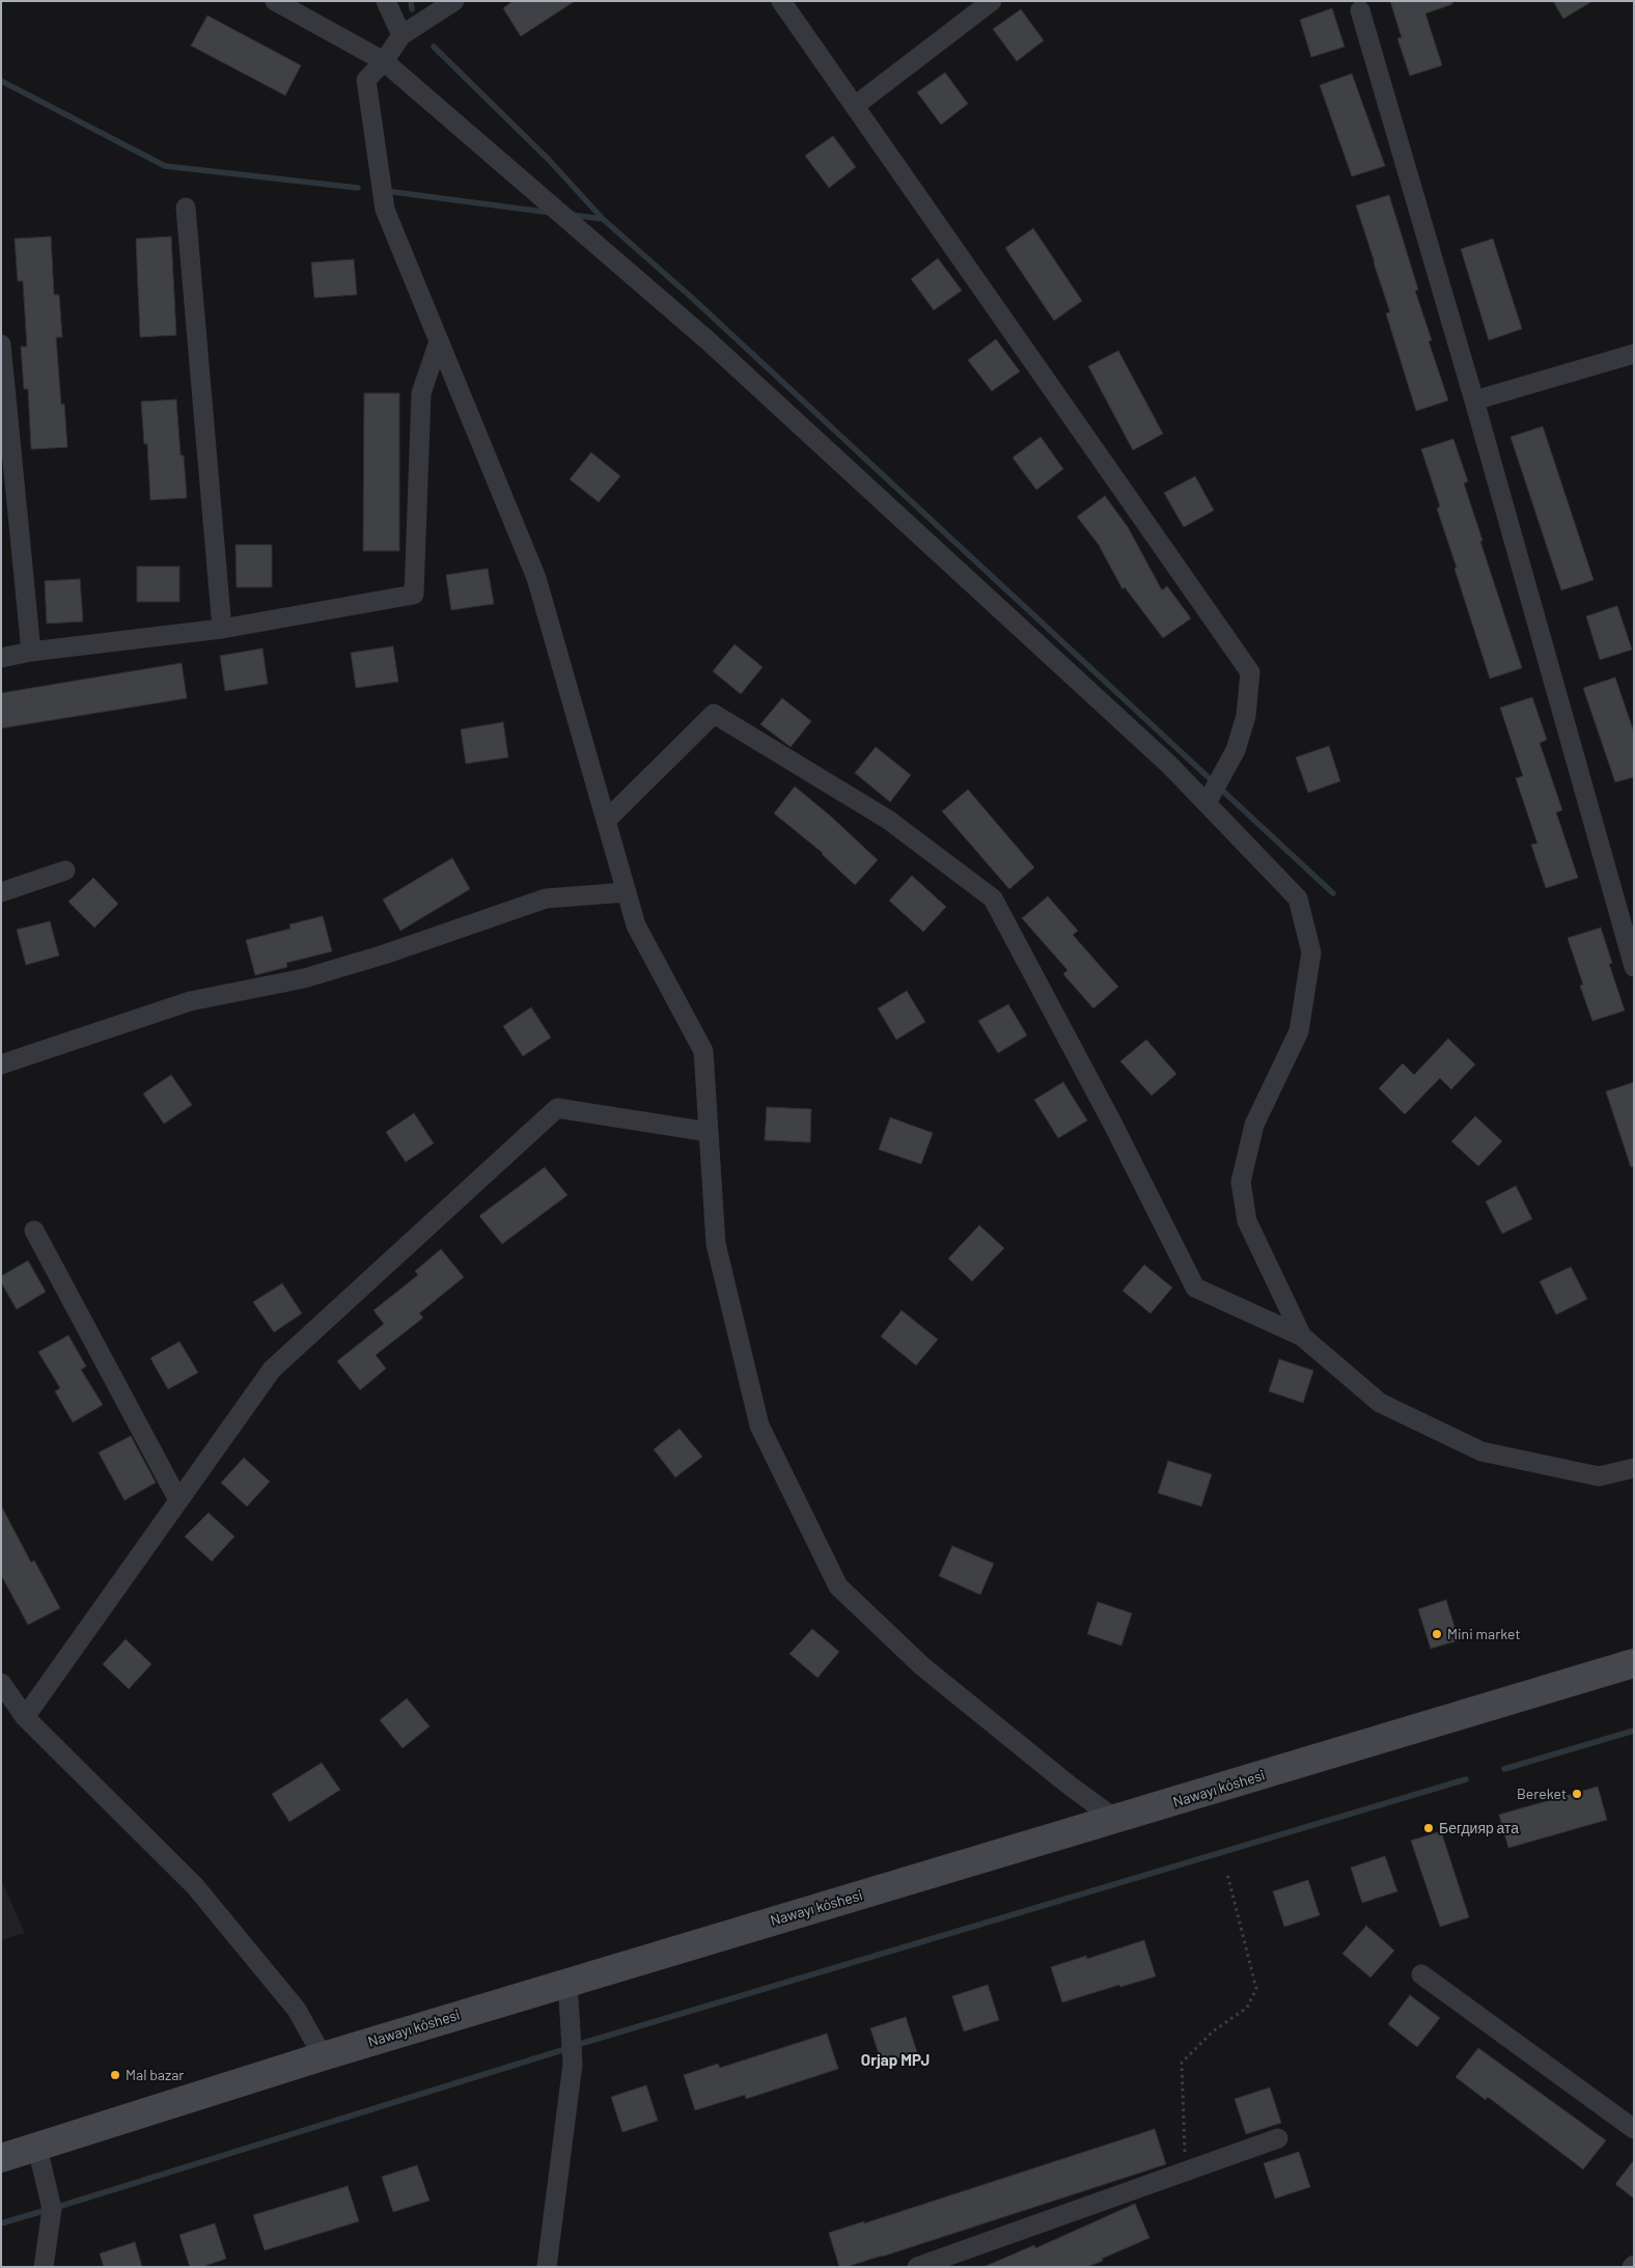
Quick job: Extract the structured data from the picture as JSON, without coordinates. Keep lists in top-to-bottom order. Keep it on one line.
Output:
{"streets":{"main road":["Nawayı kóshesi"]},"districts":["Orjap MPJ"],"places":["Mini market","Bereket","Бегдияр ата","Mal bazar"]}
